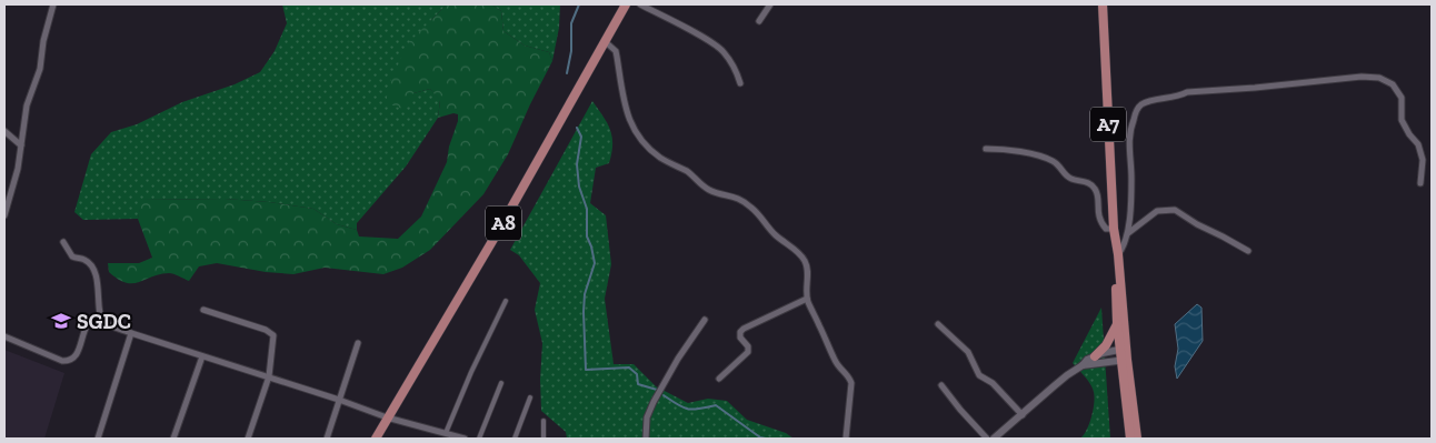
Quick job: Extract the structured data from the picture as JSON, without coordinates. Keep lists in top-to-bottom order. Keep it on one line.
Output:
{"streets":{"main road":["A7","A8"]},"places":{"school or university":["SGDC"]}}
